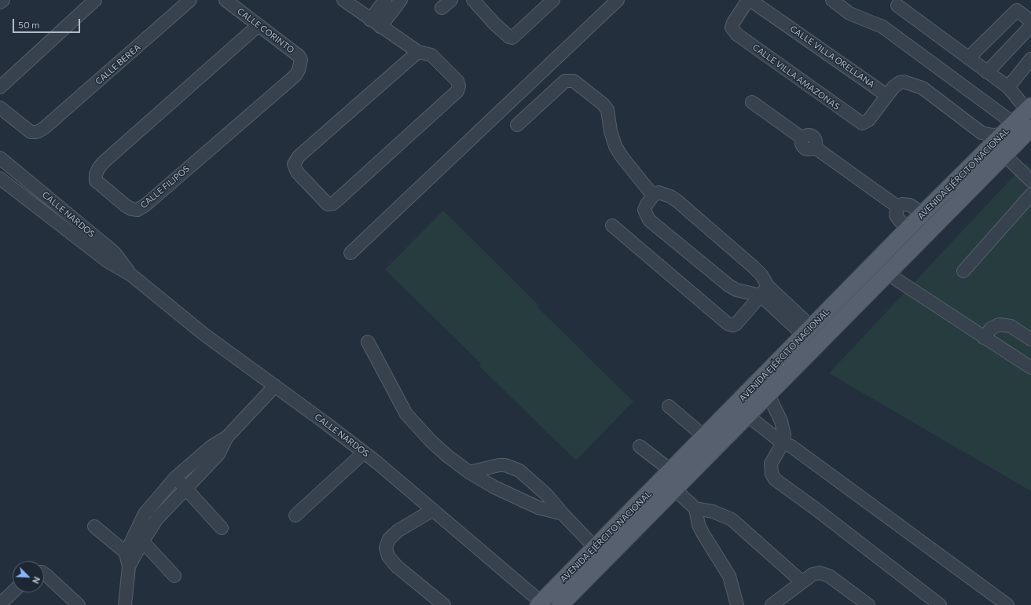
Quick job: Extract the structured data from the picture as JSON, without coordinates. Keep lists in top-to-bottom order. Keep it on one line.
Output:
{"streets":{"main road":["AVENIDA EJÉRCITO NACIONAL"],"street":["CALLE CORINTO","CALLE VILLA ORELLANA","CALLE BEREA","CALLE VILLA AMAZONAS","CALLE FILIPOS","CALLE NARDOS"]},"crossings":[["CALLE CORINTO","CALLE FILIPOS"],["CALLE VILLA ORELLANA","CALLE VILLA AMAZONAS"],["AVENIDA EJÉRCITO NACIONAL","CALLE NARDOS"]],"scale_bar":"50 m","north":"bottom right"}
